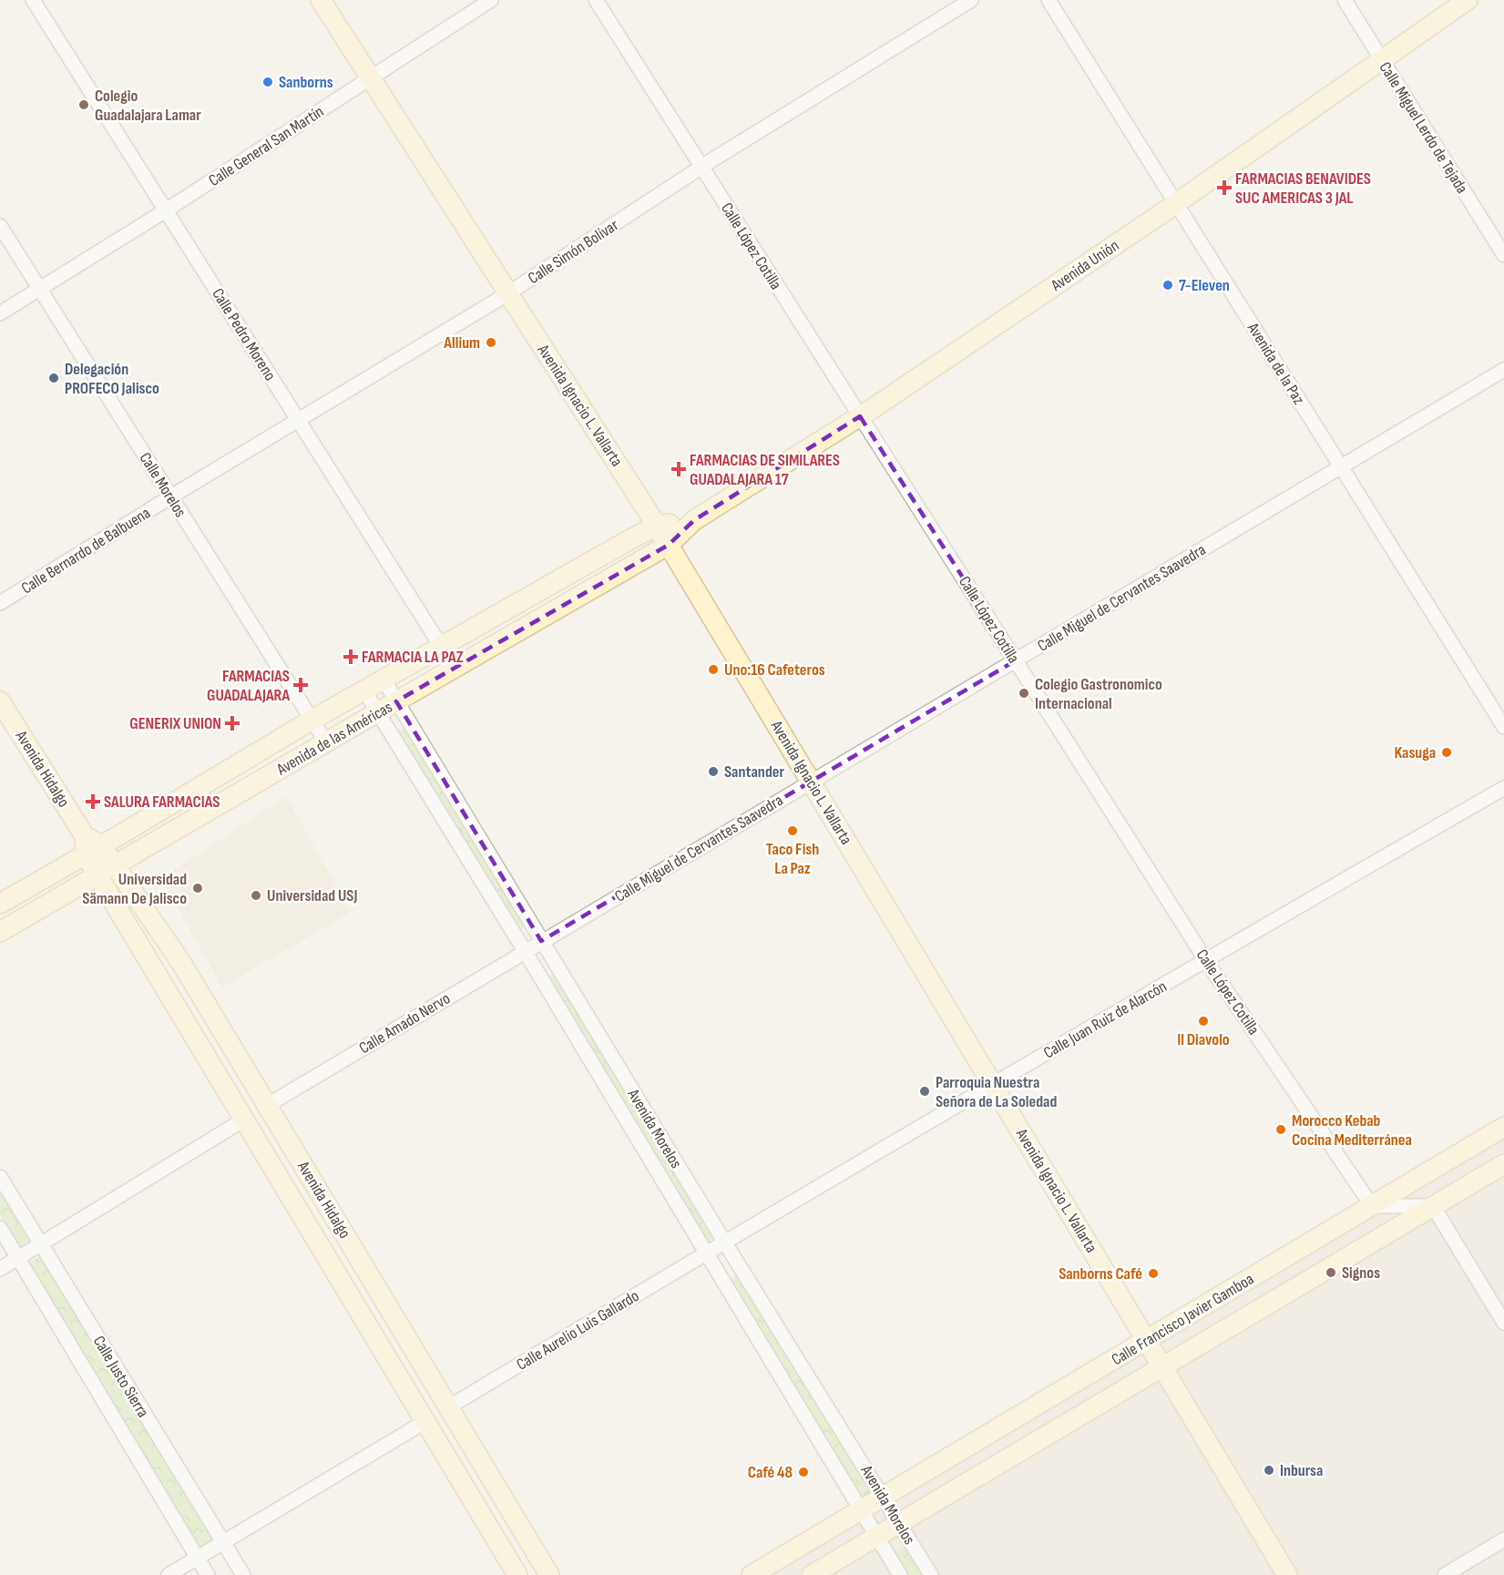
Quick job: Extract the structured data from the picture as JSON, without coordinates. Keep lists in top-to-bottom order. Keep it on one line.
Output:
{"streets":{"main road":["Avenida Unión","Avenida Ignacio L. Vallarta","Avenida de las Américas","Avenida Hidalgo","Calle Francisco Javier Gamboa"],"street":["Calle Miguel Lerdo de Tejada","Calle General San Martín","Calle López Cotilla","Calle Simón Bolívar","Calle Pedro Moreno","Avenida de la Paz","Calle Morelos","Calle Bernardo de Balbuena","Calle Miguel de Cervantes Saavedra","Calle Juan Ruiz de Alarcón","Calle Amado Nervo","Avenida Morelos","Calle Aurelio Luis Gallardo","Calle Justo Sierra"]},"crossings":[["Calle Miguel Lerdo de Tejada","Avenida Unión"],["Calle General San Martín","Calle Pedro Moreno"],["Calle General San Martín","Avenida Ignacio L. Vallarta"],["Calle General San Martín","Calle Morelos"],["Calle López Cotilla","Calle Simón Bolívar"],["Calle López Cotilla","Avenida Unión"],["Calle López Cotilla","Calle Miguel de Cervantes Saavedra"],["Calle López Cotilla","Calle Juan Ruiz de Alarcón"],["Calle López Cotilla","Calle Francisco Javier Gamboa"],["Calle Simón Bolívar","Calle Pedro Moreno"],["Calle Simón Bolívar","Avenida Ignacio L. Vallarta"],["Calle Simón Bolívar","Calle Morelos"],["Calle Simón Bolívar","Calle Bernardo de Balbuena"],["Avenida Unión","Avenida de la Paz"],["Avenida Unión","Avenida Ignacio L. Vallarta"],["Avenida Unión","Avenida de las Américas"],["Calle Pedro Moreno","Avenida de las Américas"],["Avenida de la Paz","Calle Miguel de Cervantes Saavedra"],["Avenida Ignacio L. Vallarta","Calle Miguel de Cervantes Saavedra"],["Avenida Ignacio L. Vallarta","Avenida de las Américas"],["Avenida Ignacio L. Vallarta","Calle Juan Ruiz de Alarcón"],["Avenida Ignacio L. Vallarta","Calle Francisco Javier Gamboa"],["Calle Morelos","Calle Bernardo de Balbuena"],["Calle Morelos","Avenida de las Américas"],["Calle Miguel de Cervantes Saavedra","Calle Amado Nervo"],["Calle Miguel de Cervantes Saavedra","Avenida Morelos"],["Avenida de las Américas","Avenida Hidalgo"],["Avenida de las Américas","Avenida Morelos"],["Avenida Hidalgo","Calle Amado Nervo"],["Avenida Hidalgo","Calle Aurelio Luis Gallardo"],["Calle Juan Ruiz de Alarcón","Avenida Morelos"],["Calle Juan Ruiz de Alarcón","Calle Aurelio Luis Gallardo"],["Calle Amado Nervo","Avenida Morelos"],["Avenida Morelos","Calle Francisco Javier Gamboa"],["Avenida Morelos","Calle Aurelio Luis Gallardo"]],"places":{"other":["Sanborns","Colegio Guadalajara Lamar","7-Eleven","Allium","Delegación PROFECO Jalisco","Uno:16 Cafeteros","Colegio Gastronomico Internacional","Kasuga","Santander","Taco Fish La Paz","Universidad Sämann De Jalisco","Universidad USJ","Il Diavolo","Parroquia Nuestra Señora de La Soledad","Morocco Kebab Cocina Mediterránea","Signos","Sanborns Café","Inbursa","Café 48"],"health":["FARMACIAS BENAVIDES SUC AMERICAS 3 JAL","FARMACIAS DE SIMILARES GUADALAJARA 17","FARMACIA LA PAZ","FARMACIAS GUADALAJARA","GENERIX UNION","SALURA FARMACIAS"]}}
